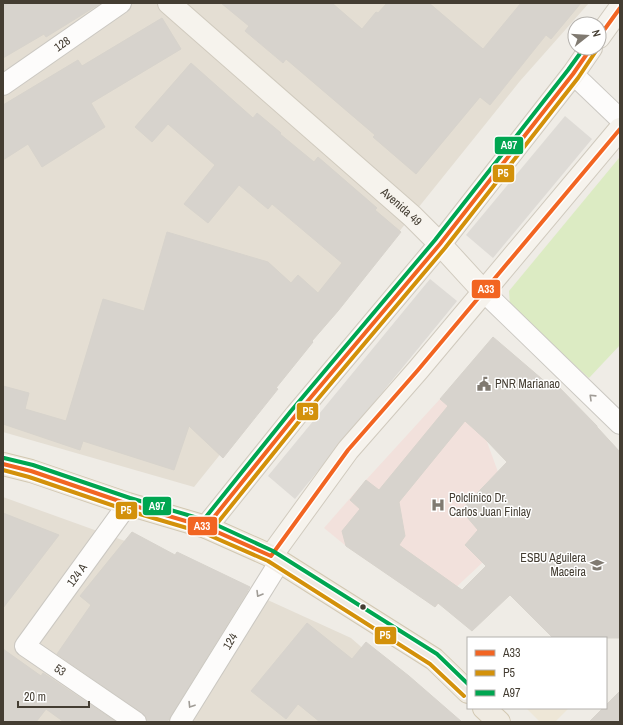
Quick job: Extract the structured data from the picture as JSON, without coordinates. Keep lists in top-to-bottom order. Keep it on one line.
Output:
{"streets":{"street":["128","Avenida 49","124 A","124","53"]},"crossings":[["124 A","53"]],"one_way":["124"],"places":{"public building":["PNR Marianao"],"hospital":["Polclínico Dr. Carlos Juan Finlay"],"school or university":["ESBU Aguilera Maceira"]},"lines":["transit line A33","transit line P5","transit line A97"],"legend":["A33","P5","A97"],"scale_bar":"20 m","north":"right"}
